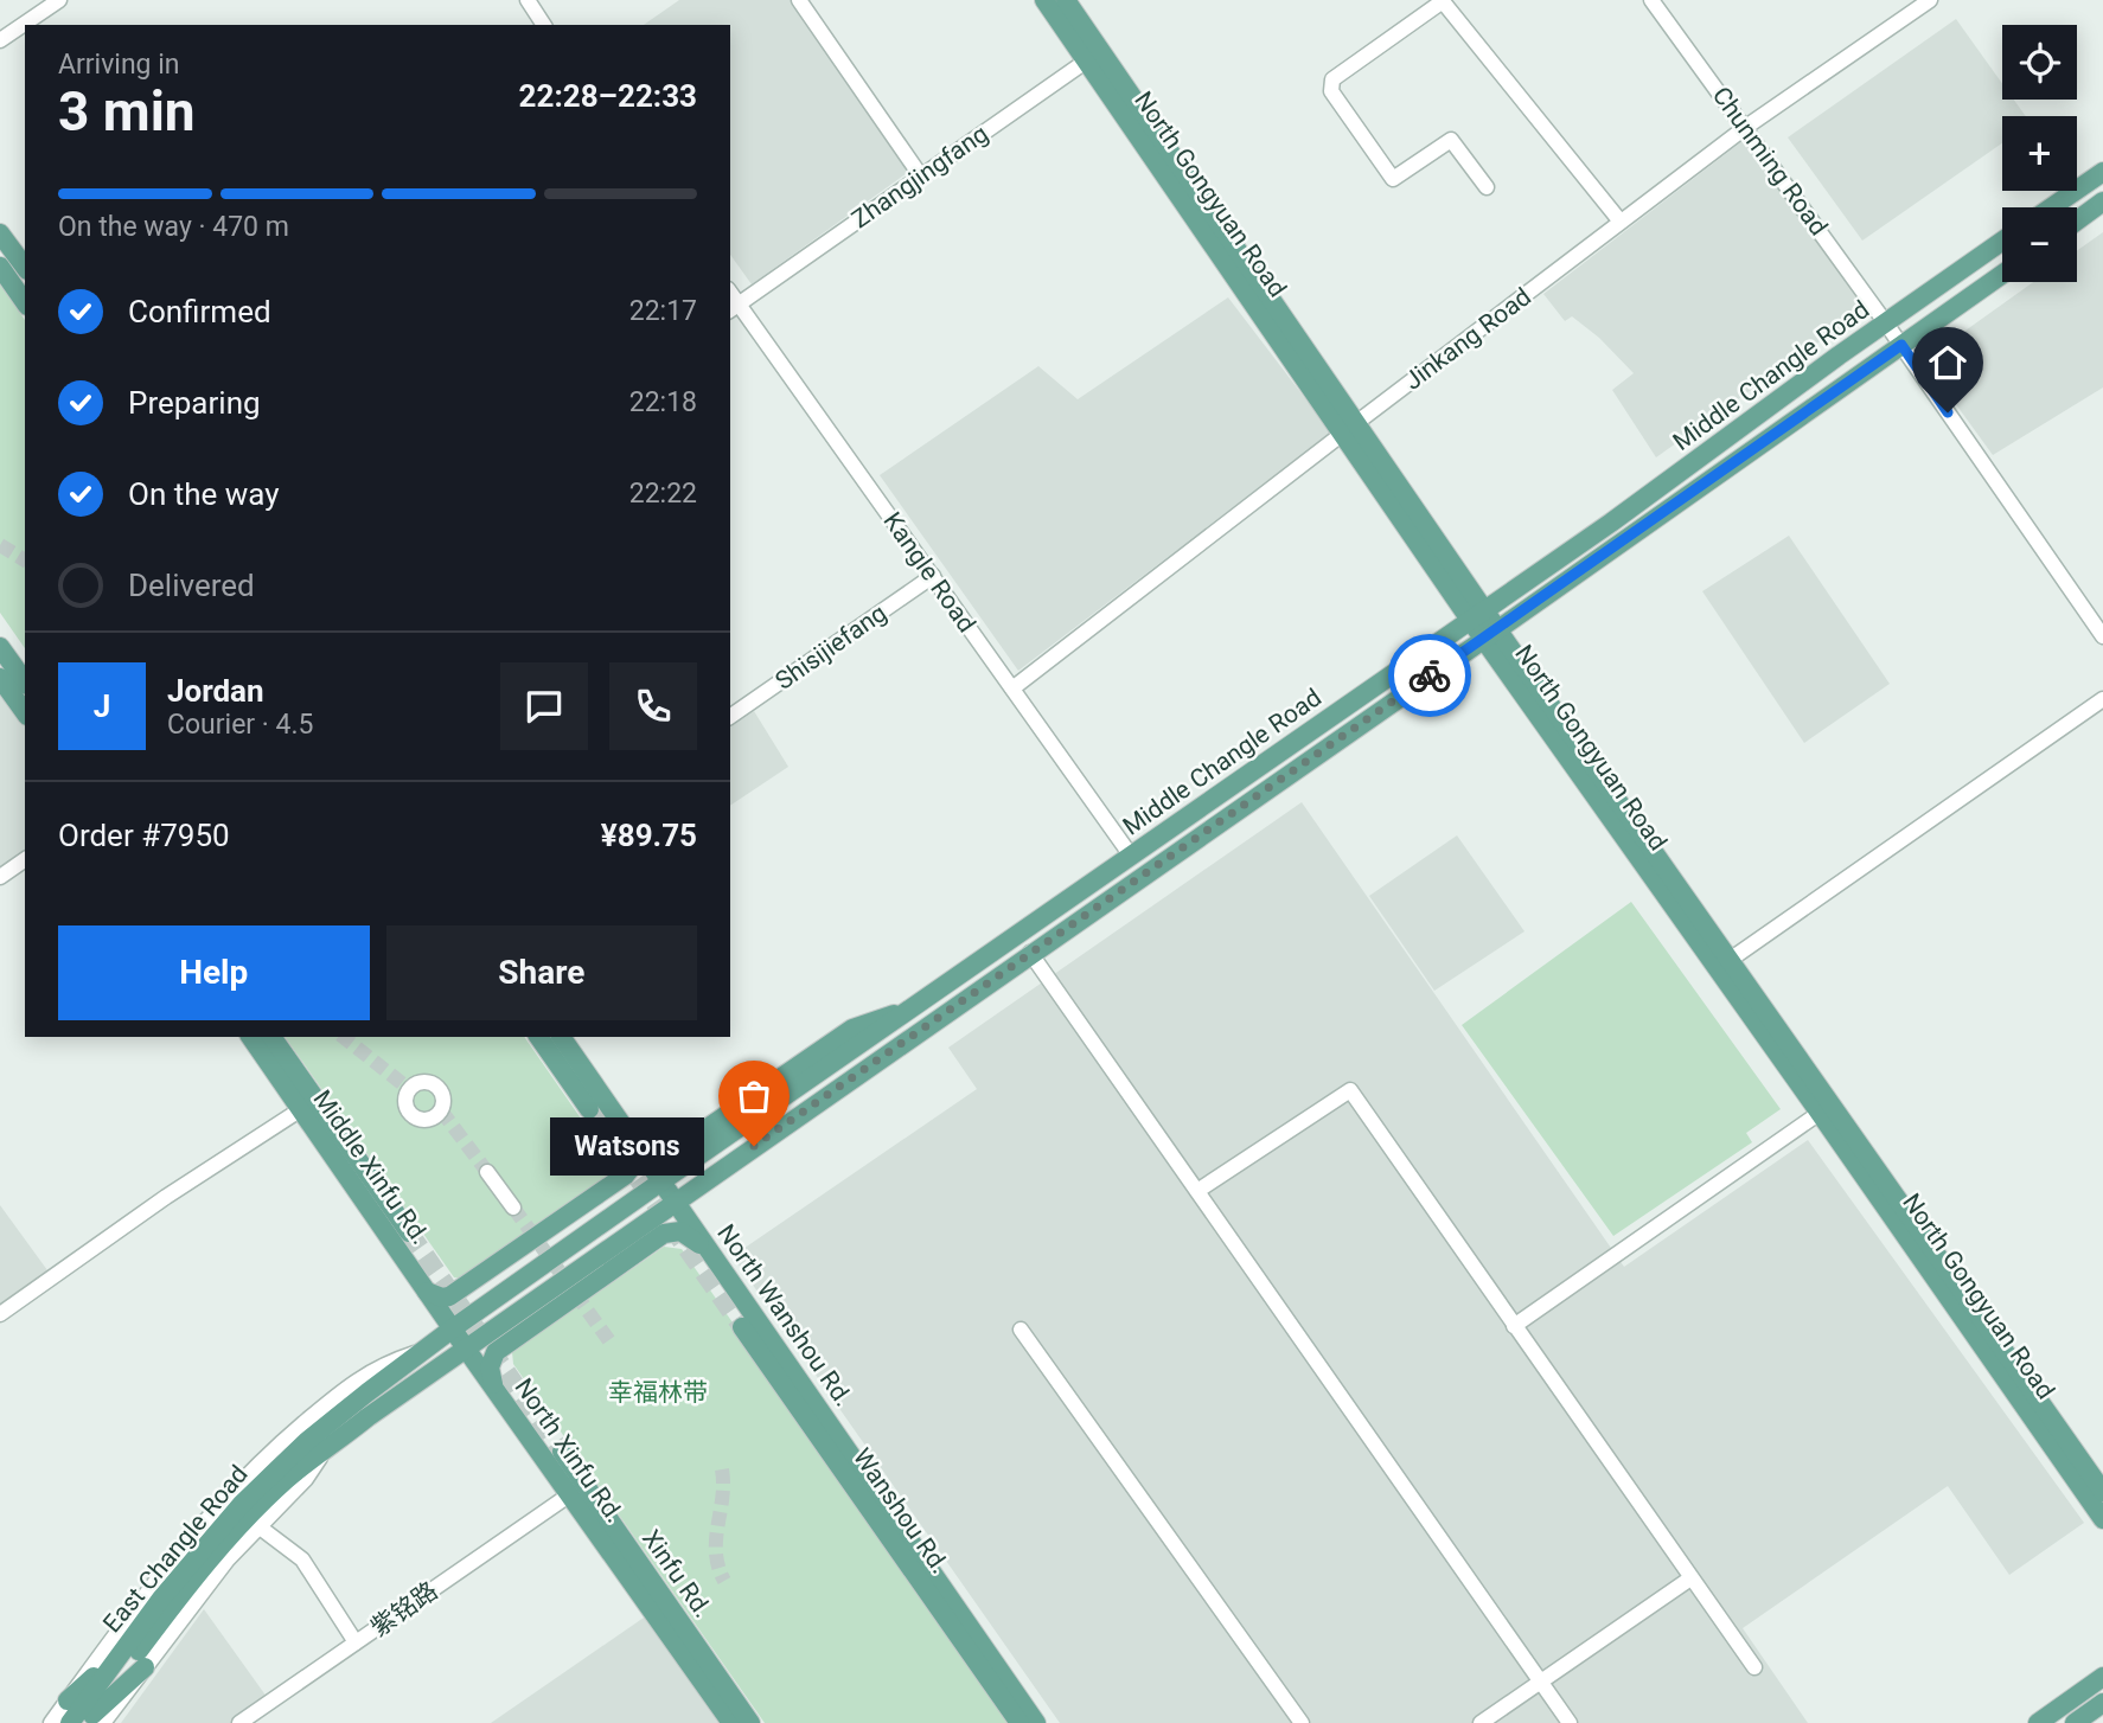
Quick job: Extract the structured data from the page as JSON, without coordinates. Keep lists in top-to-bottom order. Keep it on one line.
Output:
{"streets":{"main road":["North Gongyuan Road","Middle Changle Road","Middle Xinfu Rd.","North Wanshou Rd.","North Xinfu Rd.","Wanshou Rd.","East Changle Road","Xinfu Rd."],"street":["Chunming Road","Zhangjingfang","Jinkang Road","Kangle Road","Shisijiefang","紫铭路"]},"crossings":[["Chunming Road","Jinkang Road"],["Chunming Road","Middle Changle Road"],["Zhangjingfang","North Gongyuan Road"],["Zhangjingfang","Kangle Road"],["North Gongyuan Road","Jinkang Road"],["North Gongyuan Road","Middle Changle Road"],["Jinkang Road","Kangle Road"],["Middle Changle Road","Kangle Road"],["Middle Changle Road","Middle Xinfu Rd."],["Middle Changle Road","North Wanshou Rd."],["Middle Changle Road","North Xinfu Rd."],["Middle Changle Road","East Changle Road"],["Kangle Road","Shisijiefang"],["Middle Xinfu Rd.","North Xinfu Rd."],["Middle Xinfu Rd.","East Changle Road"],["North Xinfu Rd.","East Changle Road"],["North Xinfu Rd.","紫铭路"]],"parks":["幸福林带"],"places":["Watsons"],"page":{"map_buttons":["+","−"],"heading":["3 min","Arriving in","22:28–22:33"],"panel":["Jordan","Courier · 4.5","Order #7950","¥89.75"],"bar":"On the way · 470 m","list":[["Confirmed","22:17"],["Preparing","22:18"],["On the way","22:22"],"Delivered"],"round":"J","buttons":["Help","Share"],"bubble":"Watsons"}}
